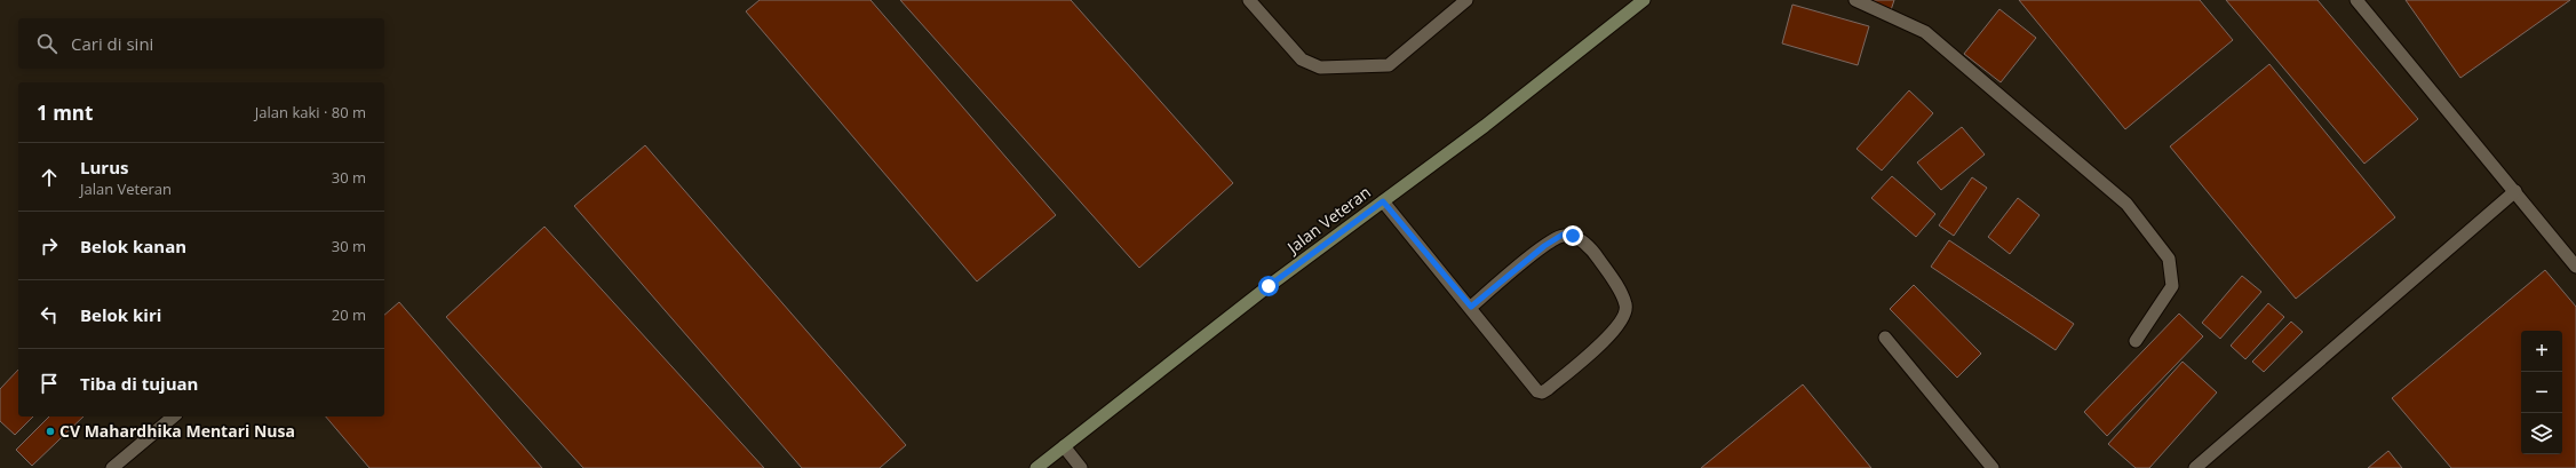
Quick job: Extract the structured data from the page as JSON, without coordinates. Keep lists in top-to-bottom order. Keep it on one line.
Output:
{"streets":{"main road":["Jalan Veteran"]},"places":["CV Mahardhika Mentari Nusa"],"page":{"search":"Cari di sini","heading":["1 mnt","Jalan kaki · 80 m"],"list":[["Lurus","Jalan Veteran","30 m"],["Belok kanan","30 m"],["Belok kiri","20 m"],"Tiba di tujuan"],"map_buttons":["+","−"]}}
